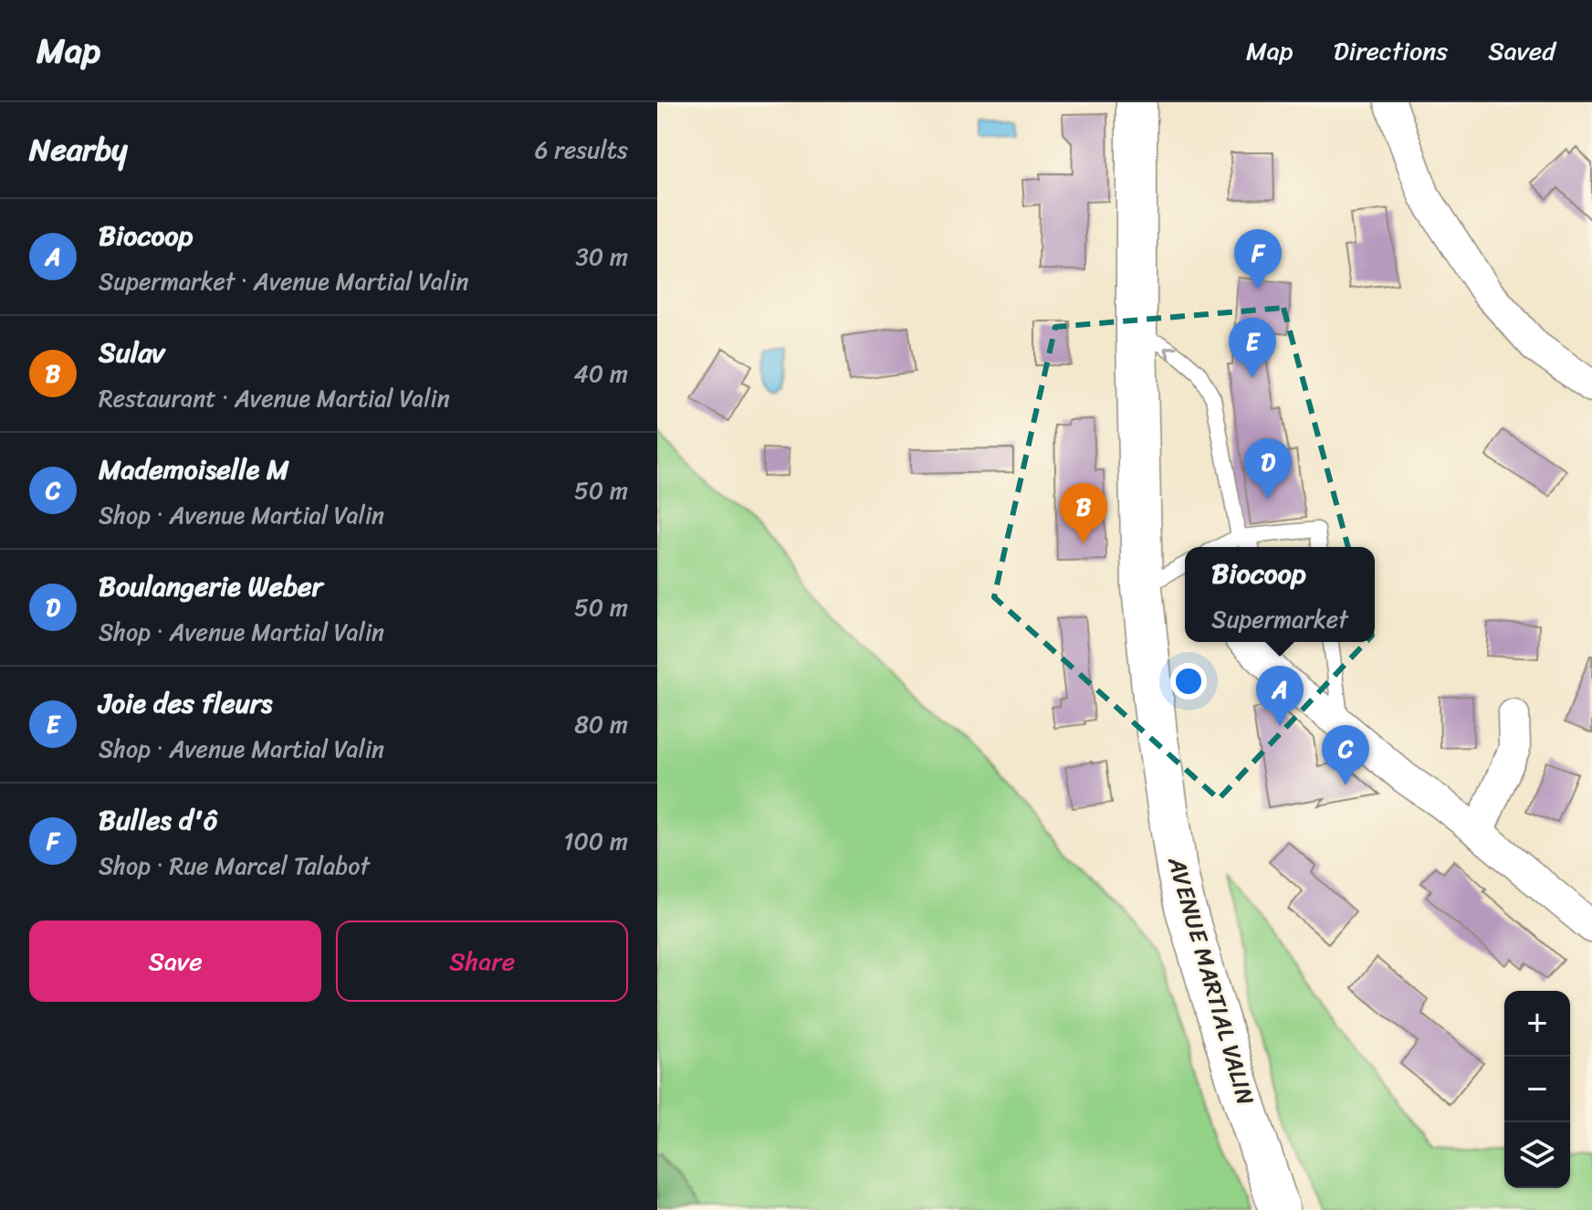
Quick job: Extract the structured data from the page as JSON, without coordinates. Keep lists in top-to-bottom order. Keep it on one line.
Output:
{"streets":{"main road":["AVENUE MARTIAL VALIN"]},"page":{"header":"Map","nav":["Map","Directions","Saved"],"heading":["Nearby","6 results"],"list":[{"mark":"A","name":"Biocoop","note":"Supermarket · Avenue Martial Valin","value":"30 m"},{"mark":"B","name":"Sulav","note":"Restaurant · Avenue Martial Valin","value":"40 m"},{"mark":"C","name":"Mademoiselle M","note":"Shop · Avenue Martial Valin","value":"50 m"},{"mark":"D","name":"Boulangerie Weber","note":"Shop · Avenue Martial Valin","value":"50 m"},{"mark":"E","name":"Joie des fleurs","note":"Shop · Avenue Martial Valin","value":"80 m"},{"mark":"F","name":"Bulles d'ô","note":"Shop · Rue Marcel Talabot","value":"100 m"}],"pins":["F","E","D","B","A","C"],"popup":["Biocoop","Supermarket"],"buttons":["Save","Share"],"map_buttons":["+","−"]}}
